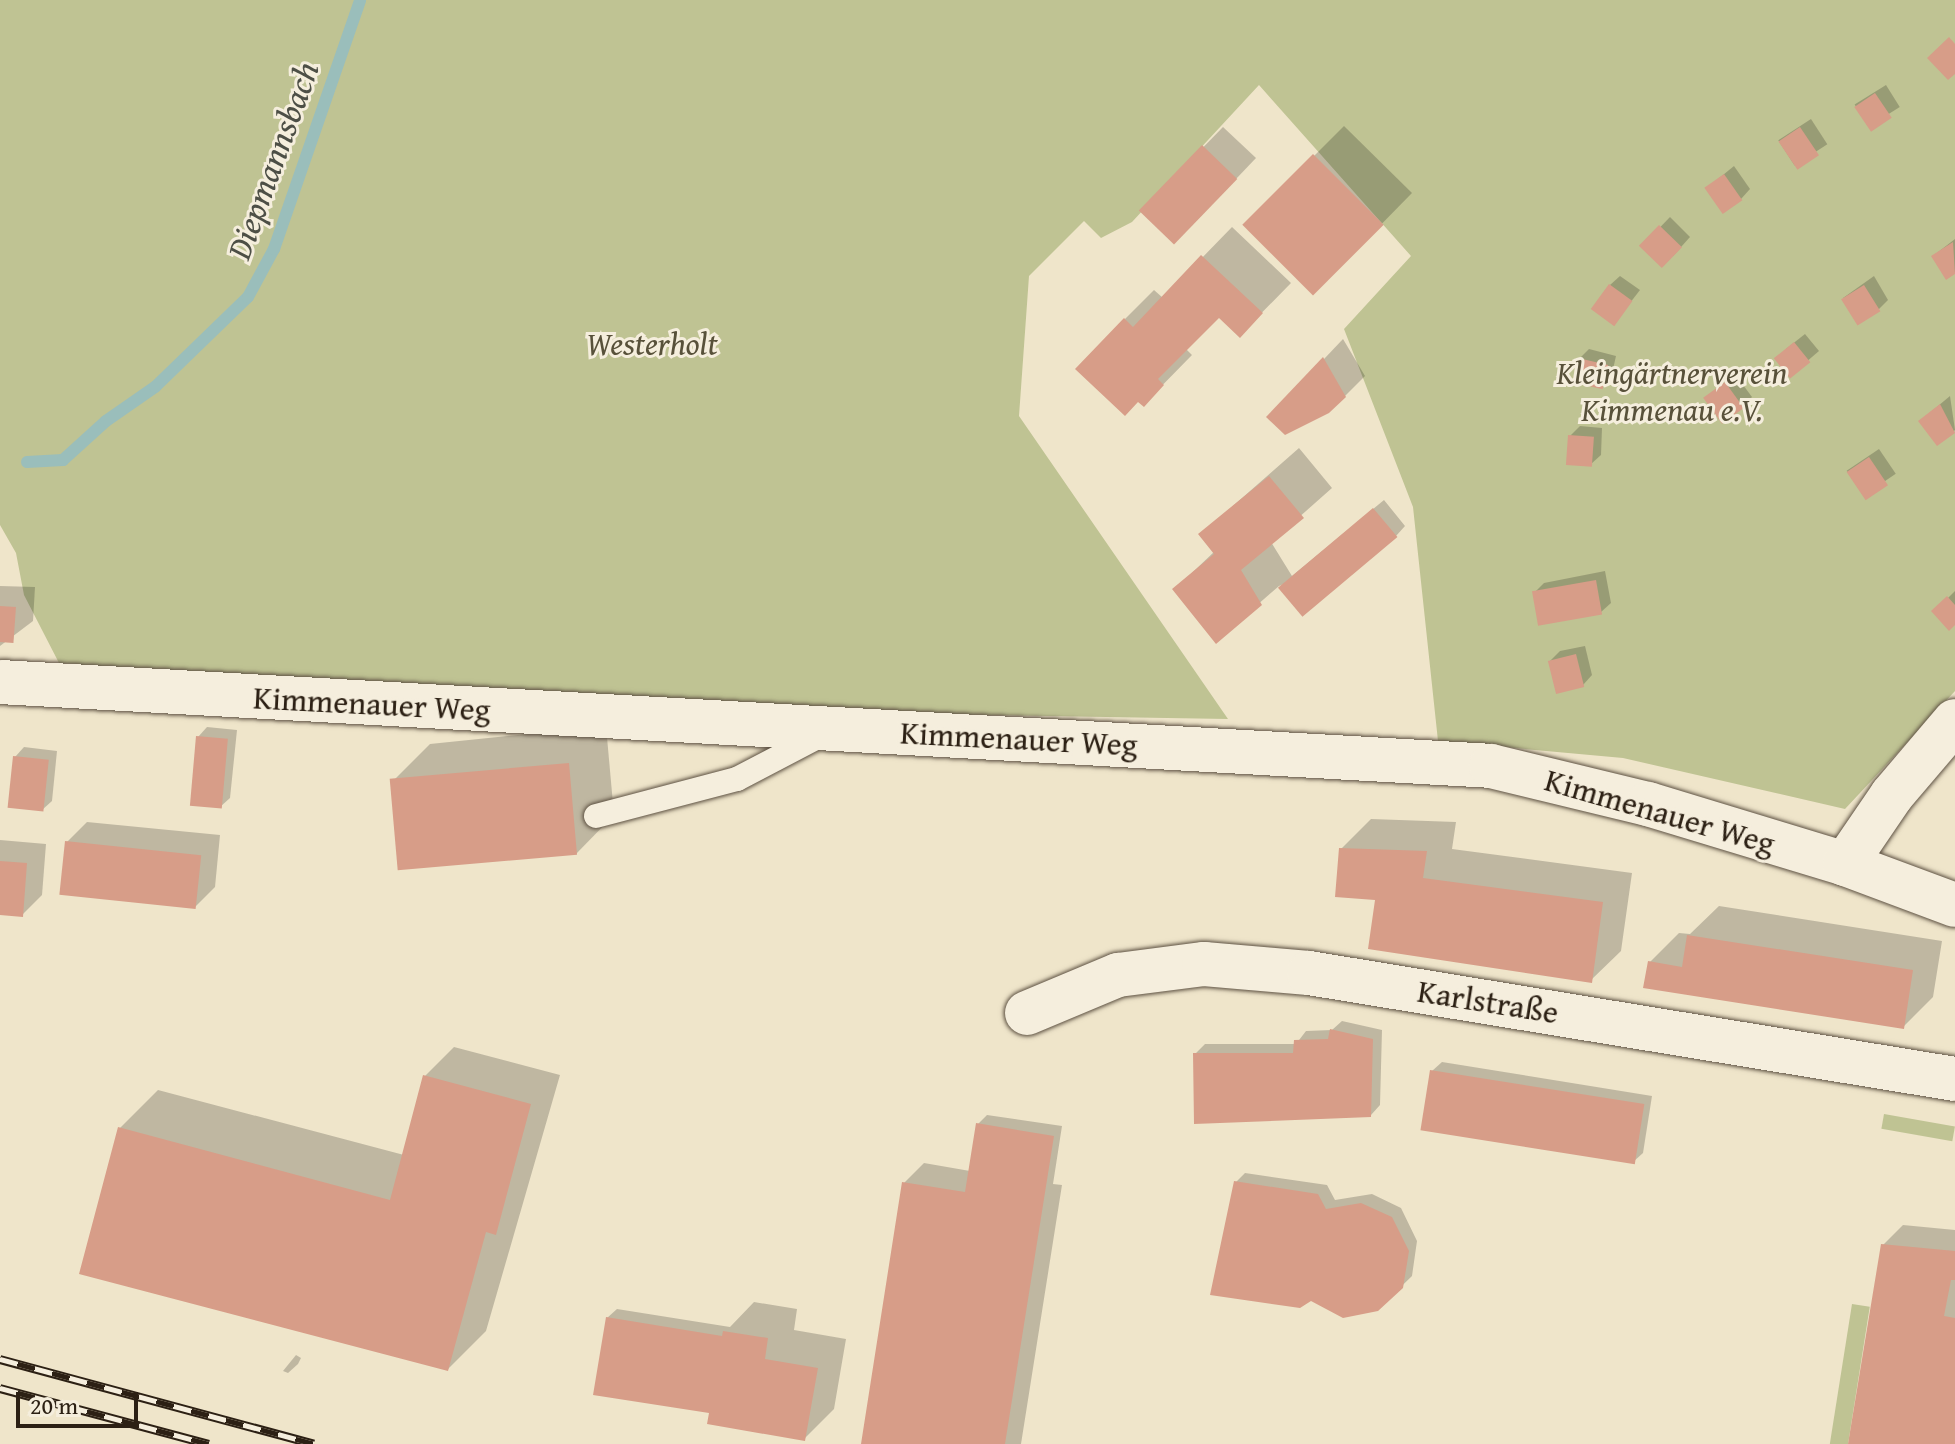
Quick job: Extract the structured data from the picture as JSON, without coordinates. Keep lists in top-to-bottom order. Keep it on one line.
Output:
{"streets":{"street":["Kimmenauer Weg","Karlstraße"]},"water":["Diepmannsbach"],"parks":["Westerholt","Kleingärtnerverein Kimmenau e.V."],"scale_bar":"20 m"}
